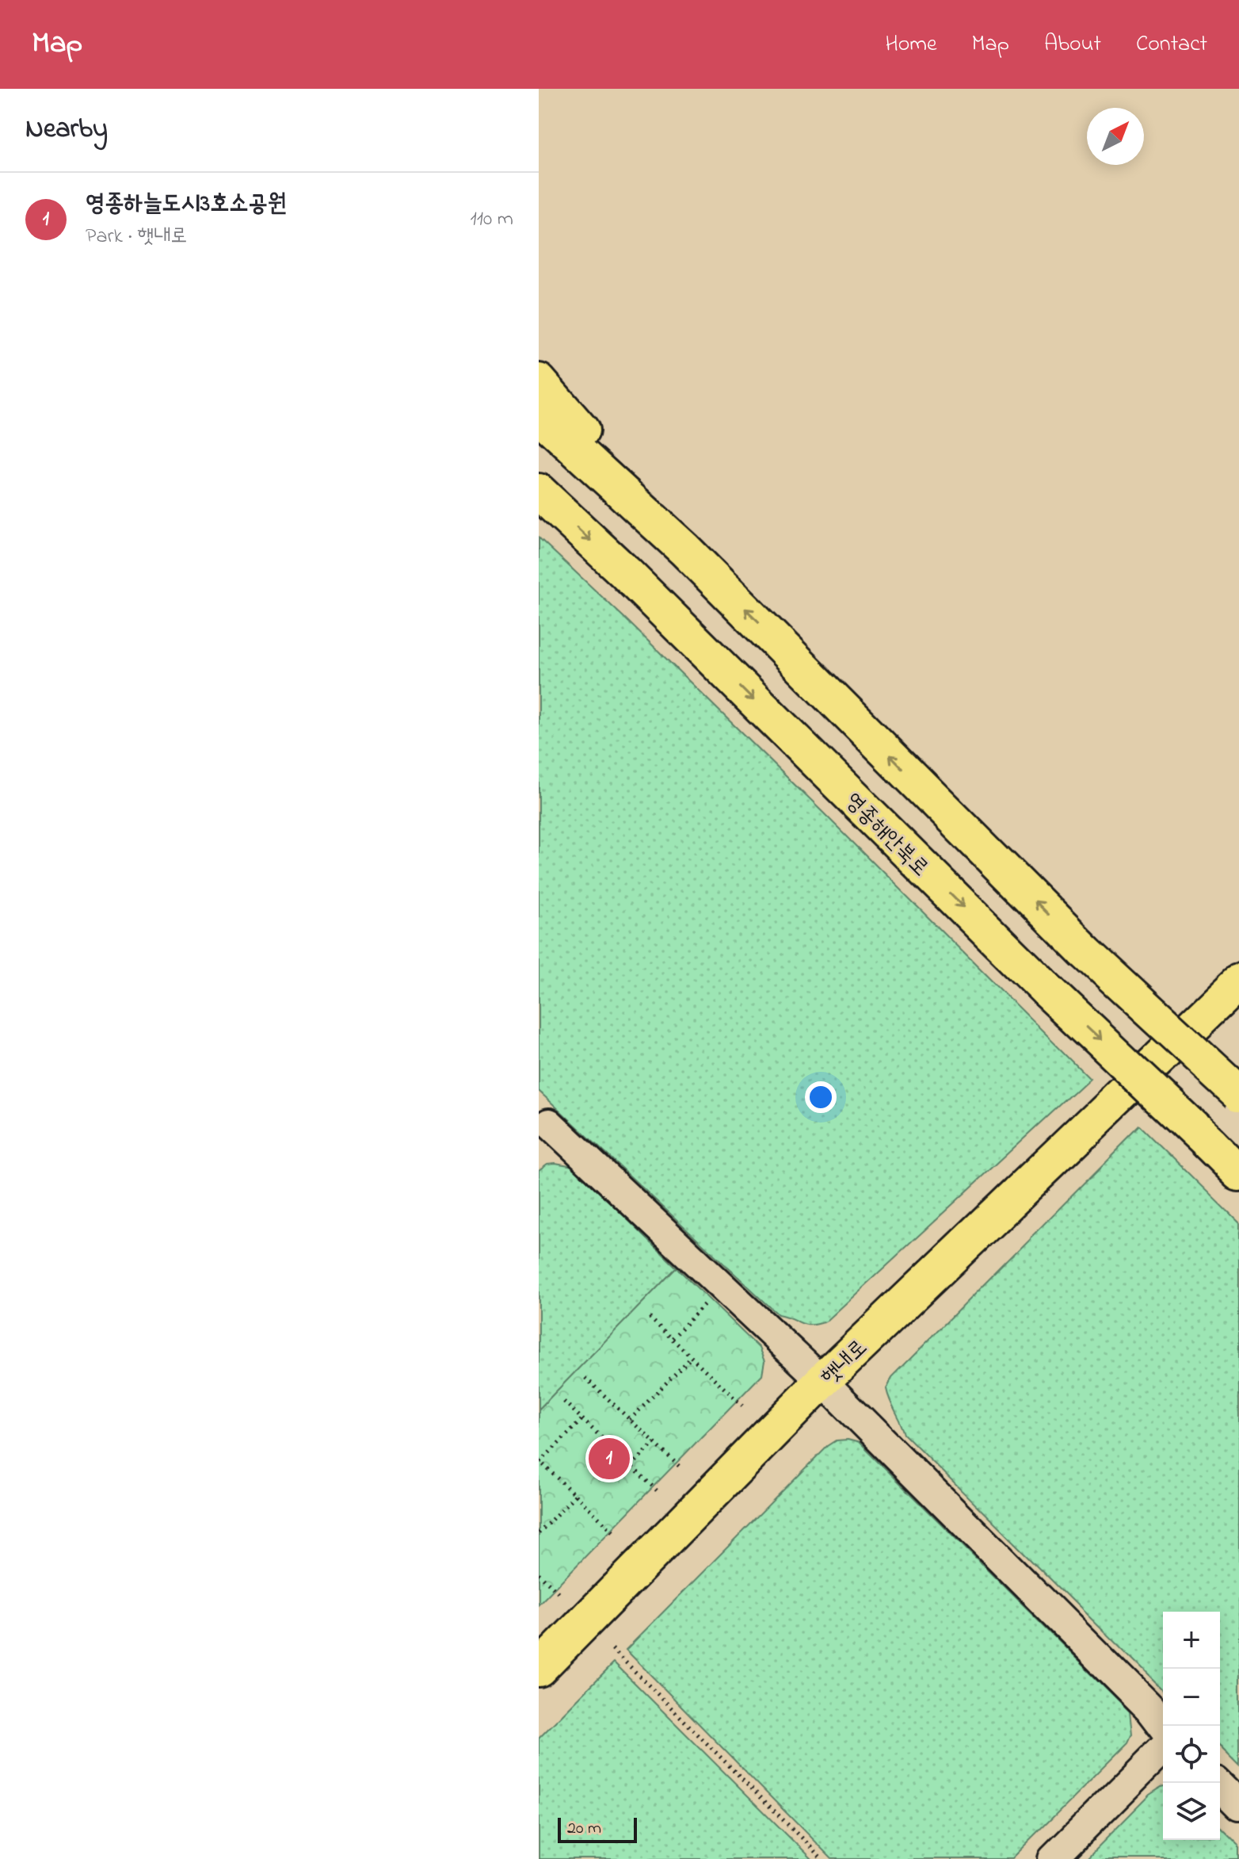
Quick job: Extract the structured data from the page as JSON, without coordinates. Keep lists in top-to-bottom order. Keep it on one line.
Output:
{"streets":{"main road":["영종해안북로","햇내로"]},"scale_bar":"20 m","north":"top right","page":{"header":"Map","nav":["Home","Map","About","Contact"],"heading":"Nearby","list":[{"mark":"1","name":"영종하늘도시3호소공원","note":"Park · 햇내로","value":"110 m"}],"pins":"1","map_buttons":["+","−"],"scale":"20 m"}}
